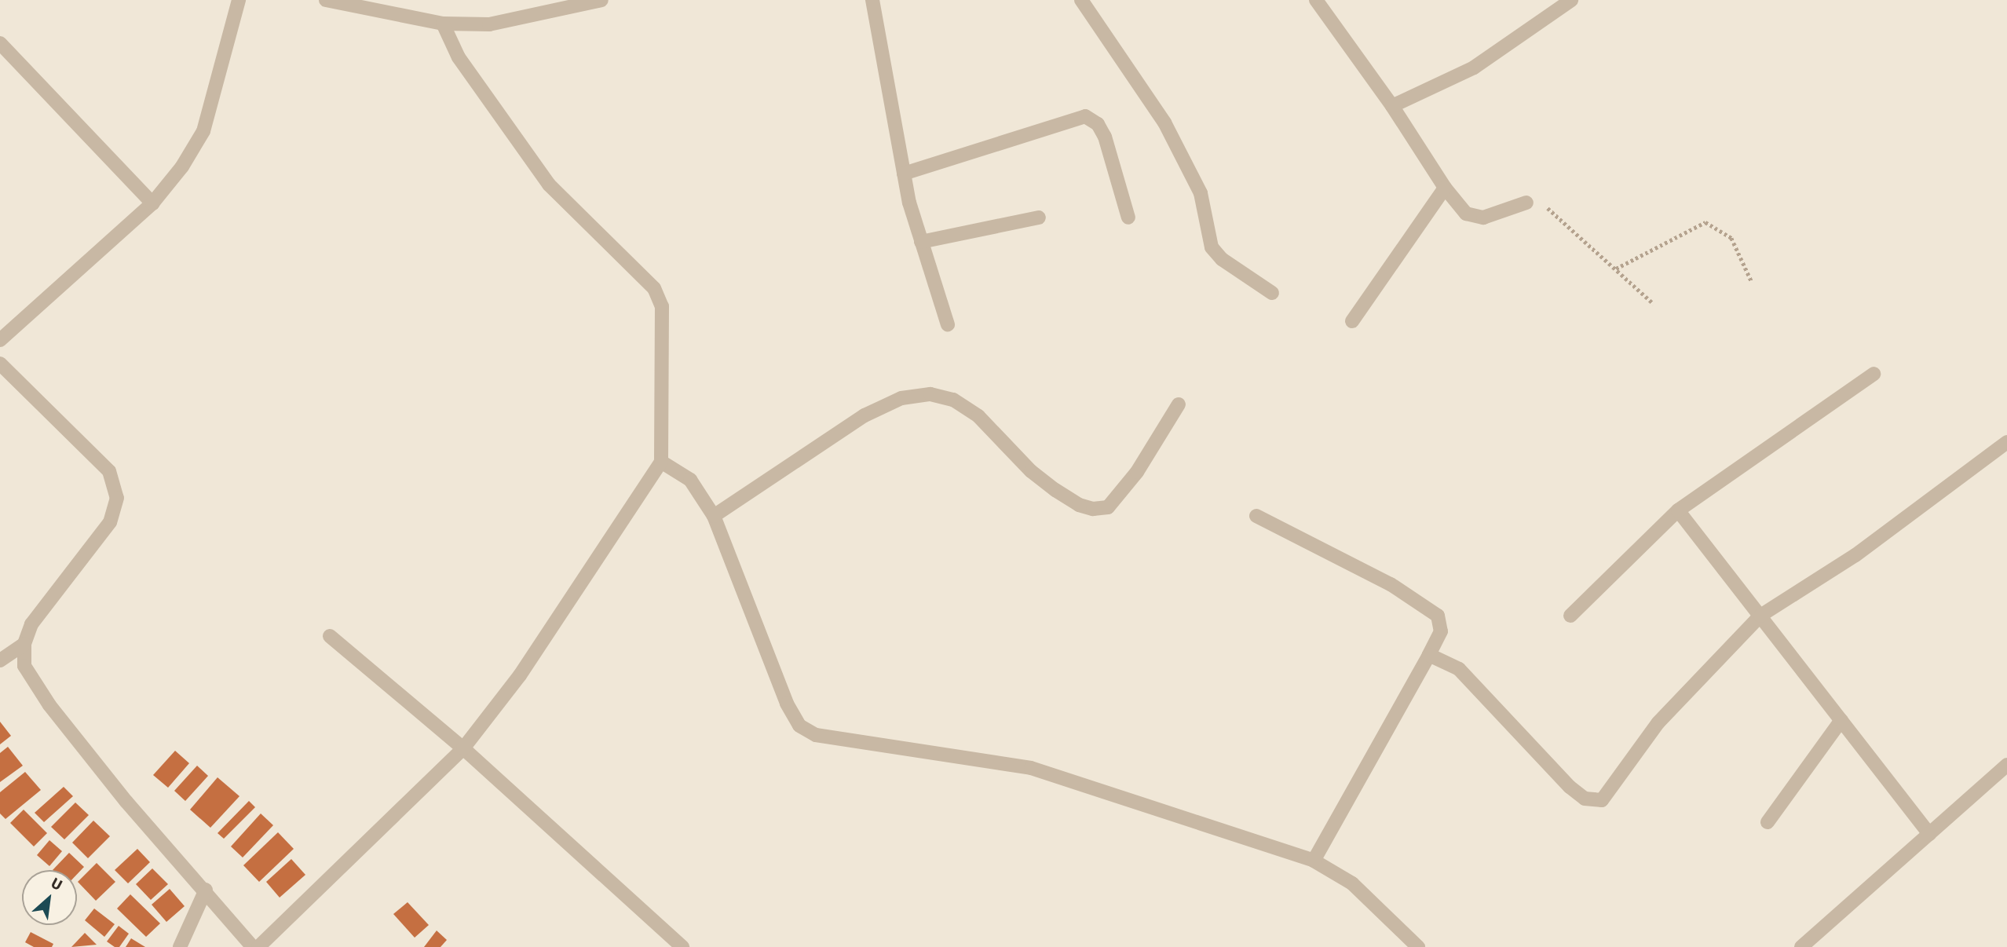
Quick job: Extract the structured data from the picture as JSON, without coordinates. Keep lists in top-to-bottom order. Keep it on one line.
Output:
{"north":"top right"}
